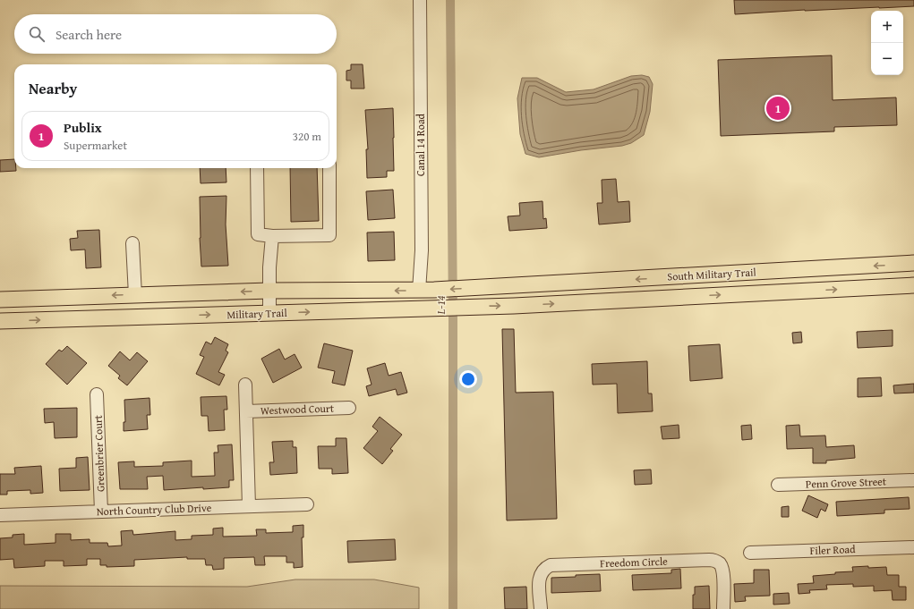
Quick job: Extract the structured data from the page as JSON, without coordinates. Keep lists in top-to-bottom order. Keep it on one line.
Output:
{"streets":{"main road":["South Military Trail","Military Trail"],"street":["Canal 14 Road","Westwood Court","Greenbrier Court","Penn Grove Street","North Country Club Drive","Filer Road","Freedom Circle"]},"crossings":[["Canal 14 Road","Military Trail"],["South Military Trail","Military Trail"],["Westwood Court","North Country Club Drive"],["Greenbrier Court","North Country Club Drive"]],"water":["L-14"],"page":{"map_buttons":["+","−"],"search":"Search here","heading":"Nearby","pins":"1","list":[{"mark":"1","name":"Publix","note":"Supermarket","value":"320 m"}]}}
